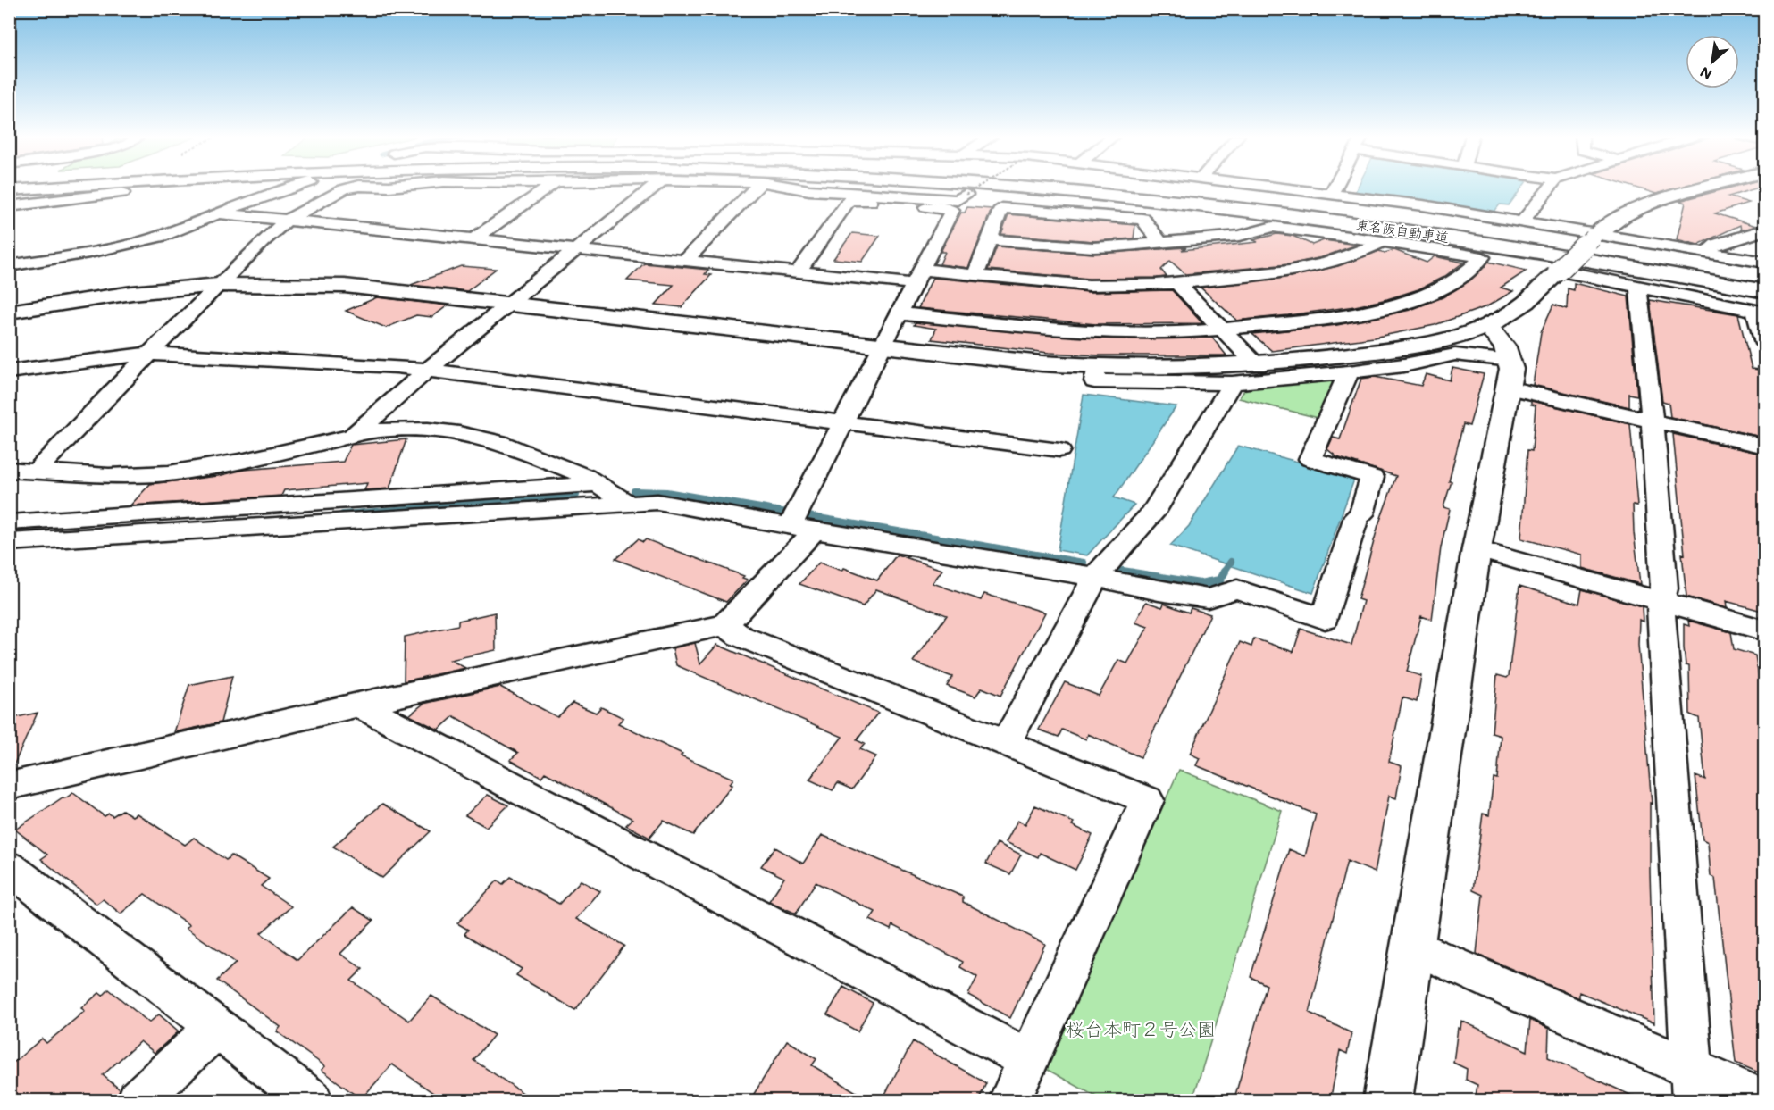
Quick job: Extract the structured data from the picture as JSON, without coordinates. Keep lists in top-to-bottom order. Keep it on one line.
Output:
{"streets":{"main road":["東名阪自動車道"]},"parks":["桜台本町２号公園"],"north":"bottom left"}
